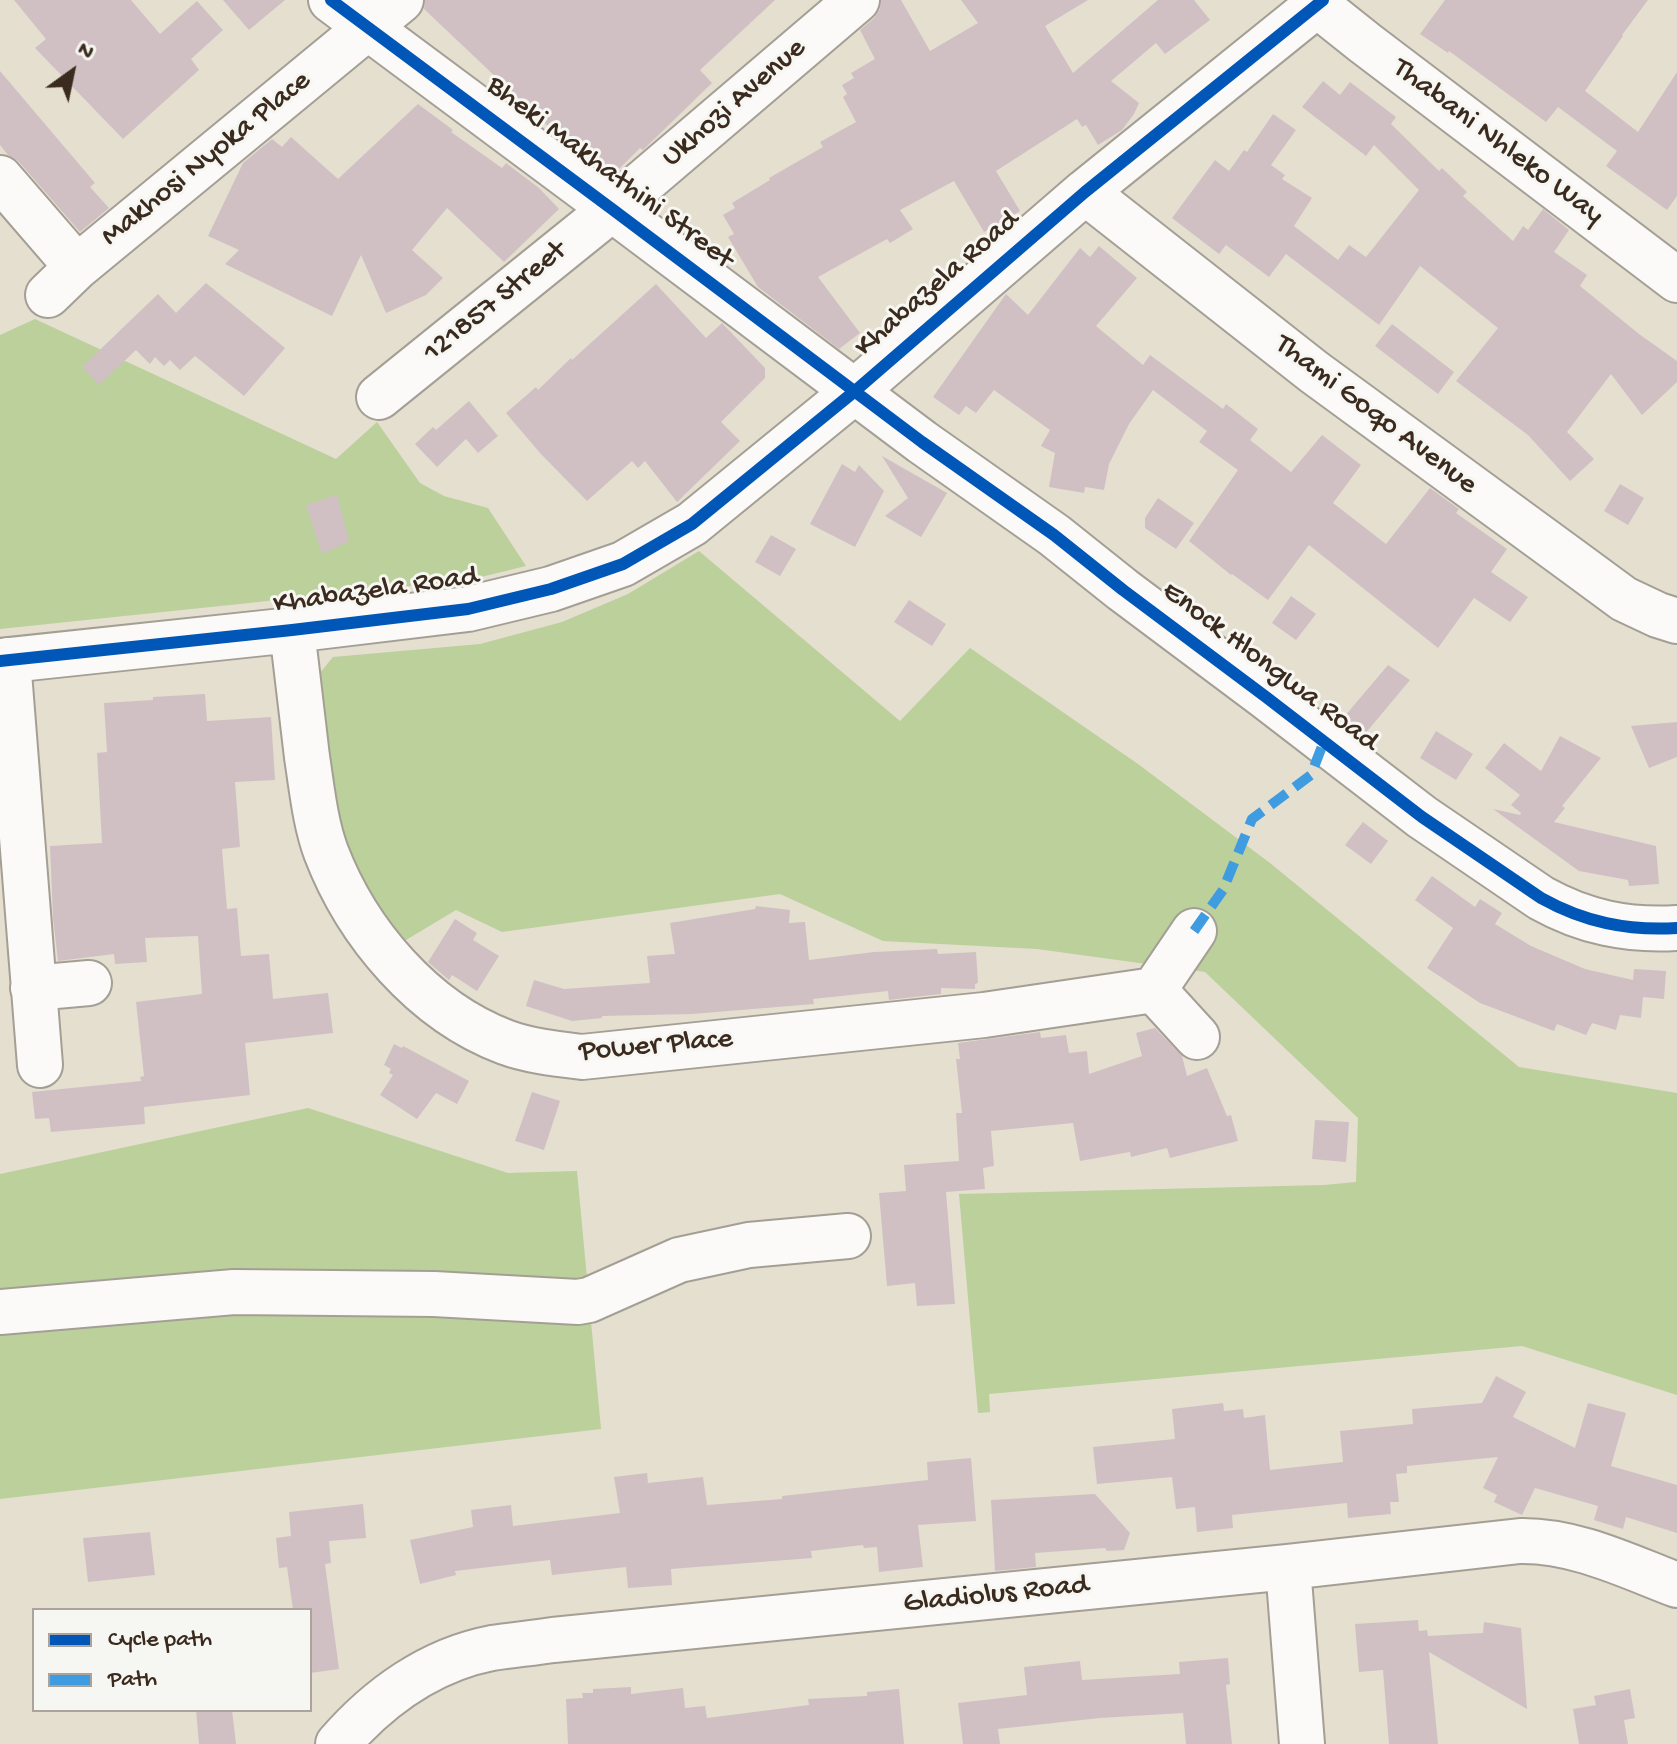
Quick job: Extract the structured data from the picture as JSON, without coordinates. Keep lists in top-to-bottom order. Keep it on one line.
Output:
{"streets":{"street":["Ukhozi Avenue","Thabani Nhleko Way","Makhosi Nyoka Place","Bheki Makhathini Street","Khabazela Road","121857 Street","Thami Goqo Avenue","Enock Hlongwa Road","Power Place","Gladiolus Road"]},"crossings":[["Ukhozi Avenue","Bheki Makhathini Street"],["Ukhozi Avenue","121857 Street"],["Thabani Nhleko Way","Khabazela Road"],["Makhosi Nyoka Place","Bheki Makhathini Street"],["Bheki Makhathini Street","Khabazela Road"],["Bheki Makhathini Street","121857 Street"],["Bheki Makhathini Street","Enock Hlongwa Road"],["Khabazela Road","Thami Goqo Avenue"],["Khabazela Road","Enock Hlongwa Road"],["Khabazela Road","Power Place"]],"legend":["Cycle path","Path"],"north":"top right"}
